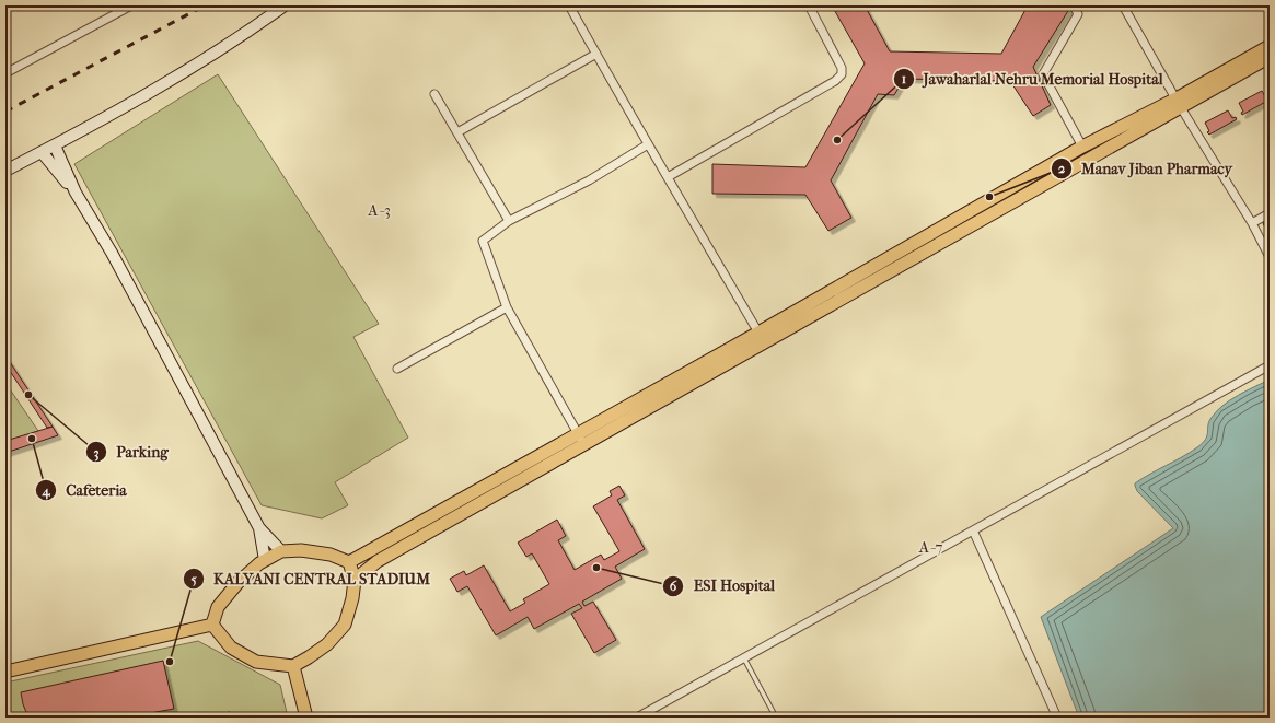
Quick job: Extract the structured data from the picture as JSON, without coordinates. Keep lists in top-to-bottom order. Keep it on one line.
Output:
{"districts":["A-3","A-7"],"places":["Jawaharlal Nehru Memorial Hospital","Manav Jiban Pharmacy","Parking","Cafeteria","ESI Hospital","KALYANI CENTRAL STADIUM"]}
